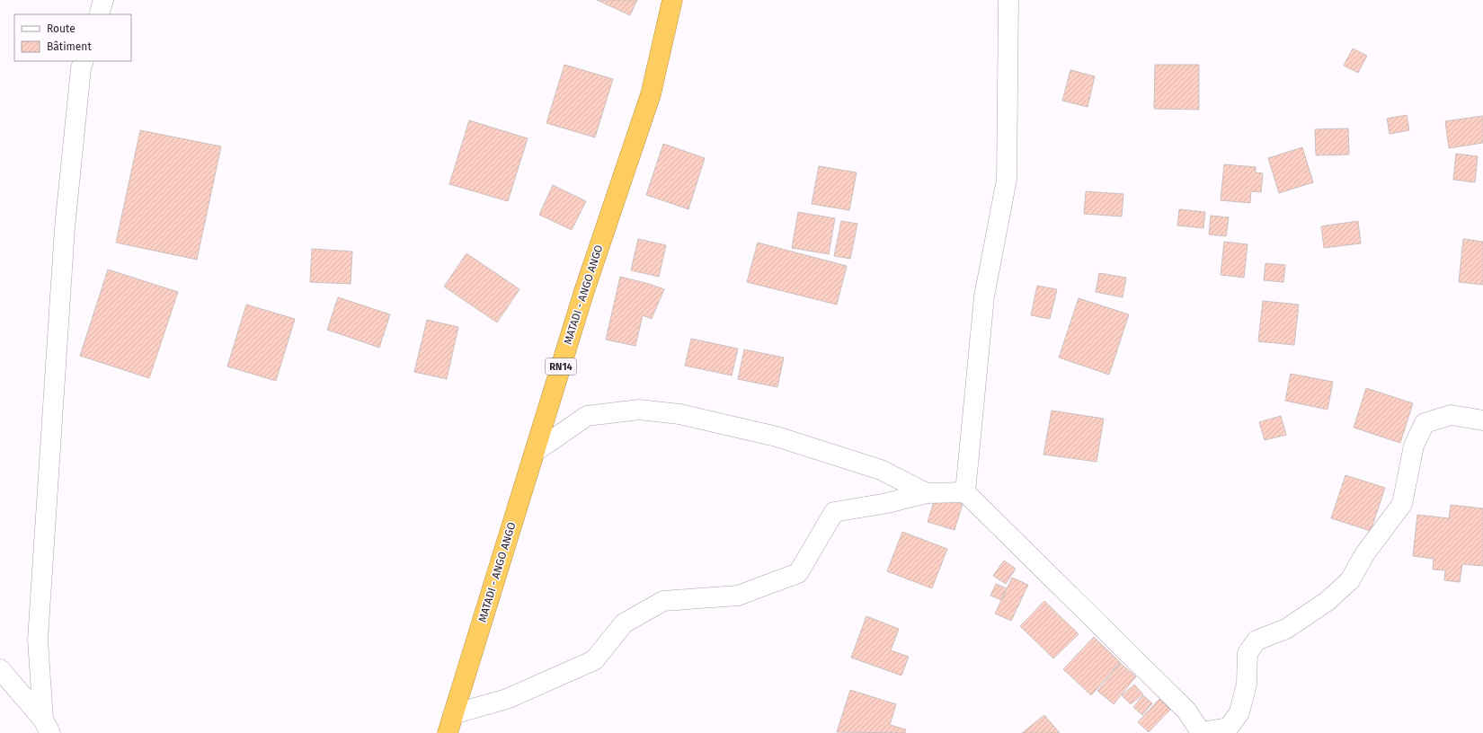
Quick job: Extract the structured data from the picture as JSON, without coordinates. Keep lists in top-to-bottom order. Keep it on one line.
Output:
{"streets":{"highway":["MATADI - ANGO ANGO","RN14"]},"legend":["Route","Bâtiment"]}
